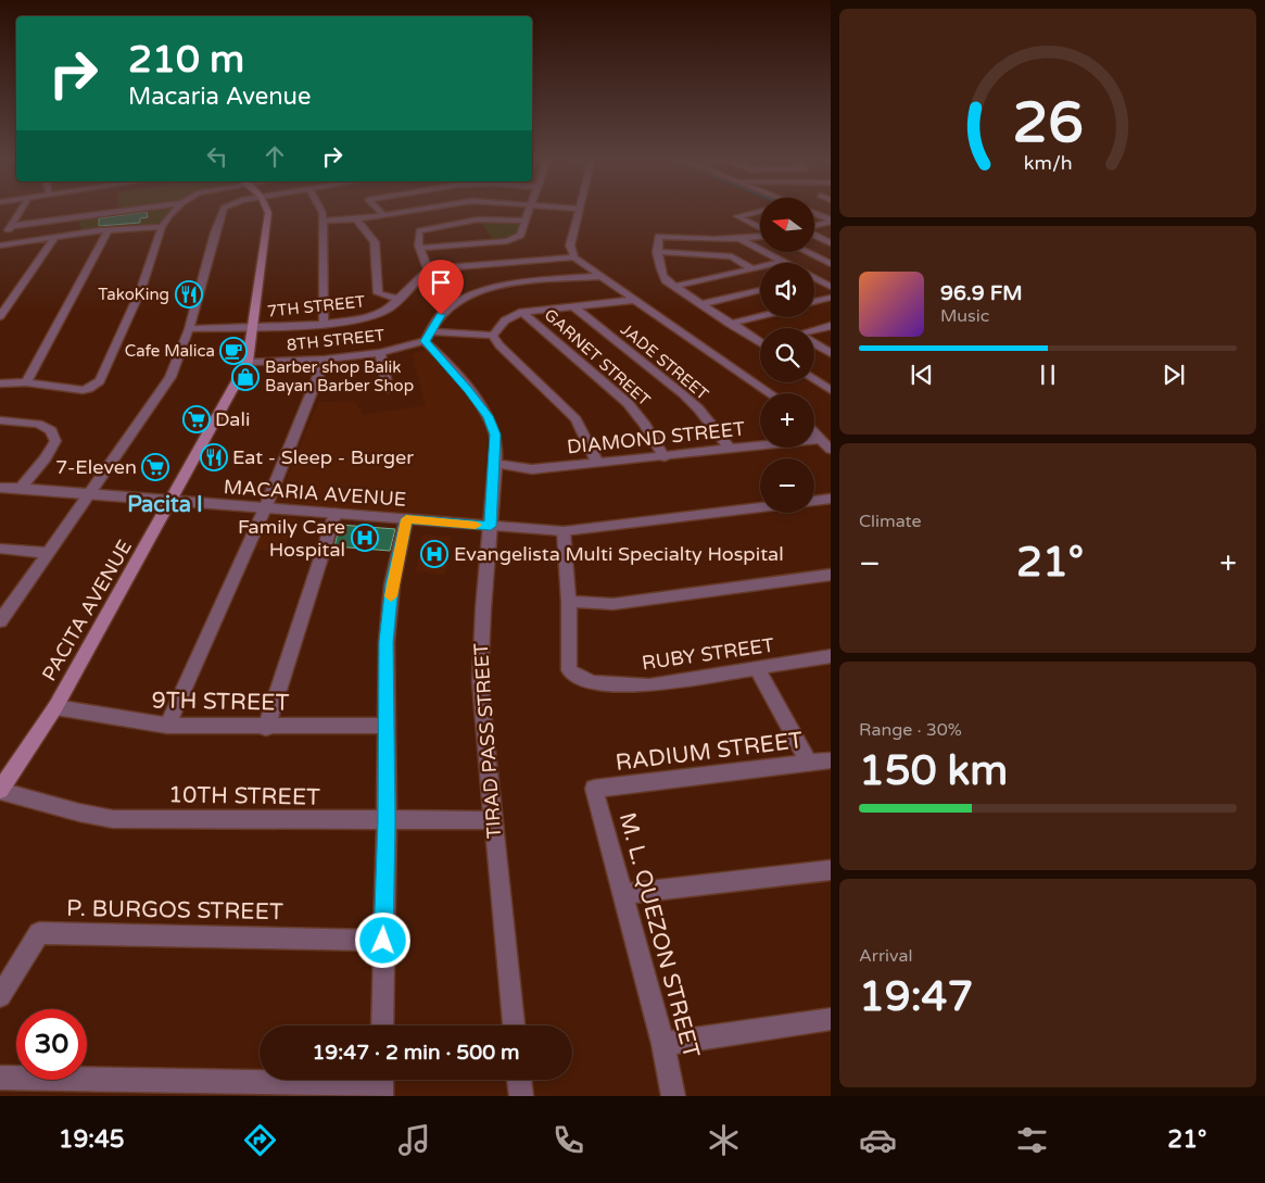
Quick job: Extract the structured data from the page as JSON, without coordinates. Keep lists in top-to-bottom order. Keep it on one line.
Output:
{"streets":{"main road":["PACITA AVENUE"],"street":["7TH STREET","8TH STREET","GARNET STREET","JADE STREET","DIAMOND STREET","MACARIA AVENUE","RUBY STREET","9TH STREET","TIRAD PASS STREET","RADIUM STREET","10TH STREET","P. BURGOS STREET","M. L. QUEZON STREET"]},"crossings":[["7TH STREET","PACITA AVENUE"],["8TH STREET","PACITA AVENUE"],["8TH STREET","TIRAD PASS STREET"],["GARNET STREET","DIAMOND STREET"],["JADE STREET","DIAMOND STREET"],["DIAMOND STREET","TIRAD PASS STREET"],["MACARIA AVENUE","PACITA AVENUE"],["MACARIA AVENUE","RUBY STREET"],["MACARIA AVENUE","TIRAD PASS STREET"],["PACITA AVENUE","9TH STREET"],["PACITA AVENUE","10TH STREET"],["TIRAD PASS STREET","10TH STREET"],["RADIUM STREET","M. L. QUEZON STREET"]],"districts":["Pacita I"],"places":{"restaurant":["TakoKing","Eat - Sleep - Burger"],"cafe":["Cafe Malica"],"shop":["Barber shop Balik Bayan Barber Shop"],"supermarket":["Dali","7-Eleven"],"hospital":["Family Care Hospital","Evangelista Multi Specialty Hospital"]},"north":"left","page":{"turn":["210 m","Macaria Avenue"],"map_buttons":["+","−"],"song":["96.9 FM","Music"],"tile":["Climate",["Range · 30%","150 km"],["Arrival","19:47"]],"heat":["−","21°","+"],"limit":"30","trip":"19:47 · 2 min · 500 m","tabs":["19:45","21°"],"gauge":["26","km/h"]}}
